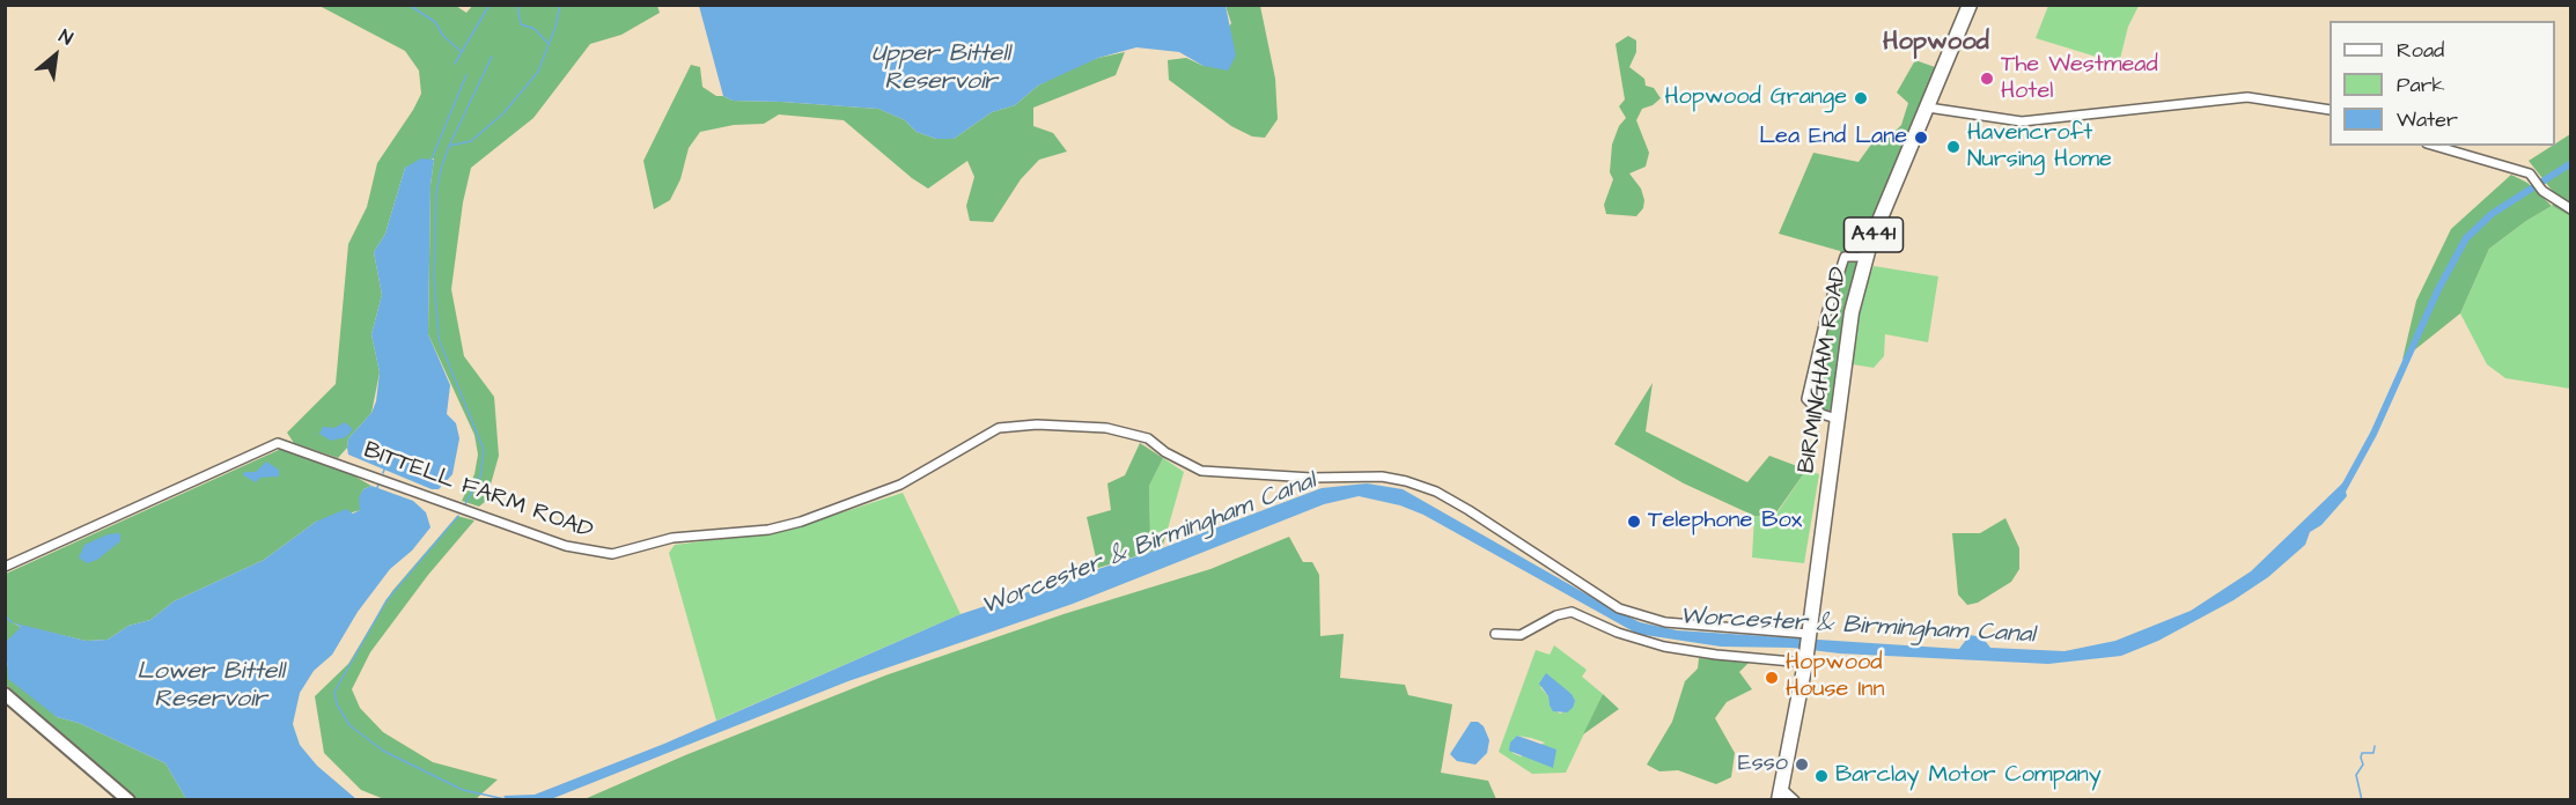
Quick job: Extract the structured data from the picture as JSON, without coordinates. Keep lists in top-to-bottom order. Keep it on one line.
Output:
{"streets":{"highway":["A441","BIRMINGHAM ROAD"],"street":["BITTELL FARM ROAD"]},"crossings":[["A441","BIRMINGHAM ROAD"],["A441","BITTELL FARM ROAD"],["BIRMINGHAM ROAD","BITTELL FARM ROAD"]],"districts":["Hopwood"],"water":["Upper Bittell Reservoir","Worcester & Birmingham Canal","Lower Bittell Reservoir"],"places":["The Westmead Hotel","Hopwood Grange","Lea End Lane","Havencroft Nursing Home","Telephone Box","Hopwood House Inn","Esso","Barclay Motor Company"],"legend":["Road","Park","Water"],"north":"top right"}
